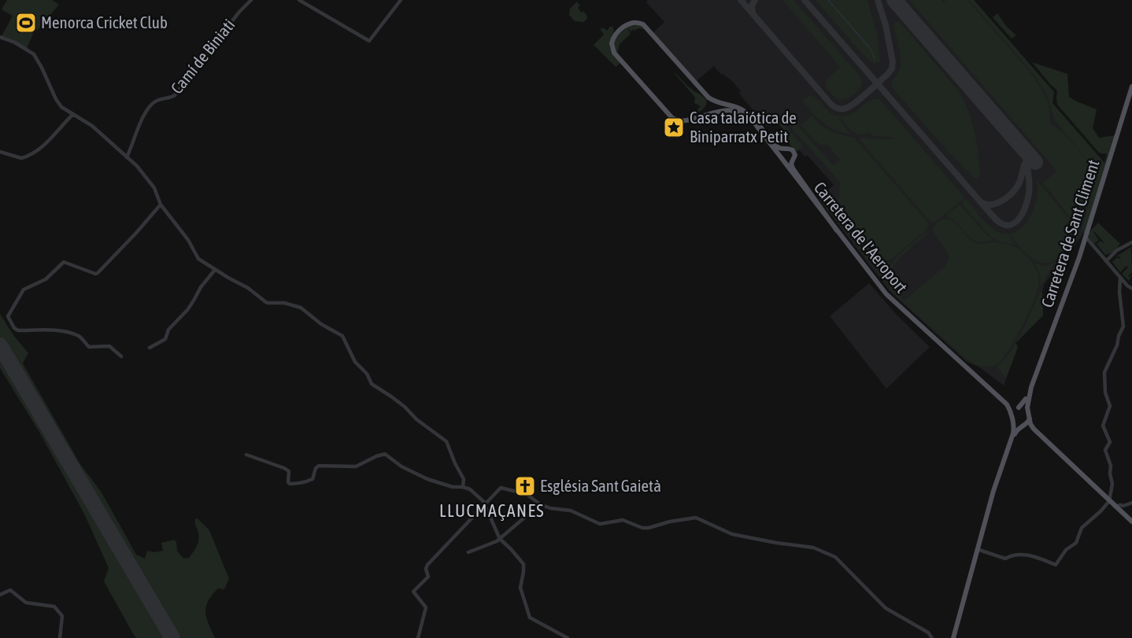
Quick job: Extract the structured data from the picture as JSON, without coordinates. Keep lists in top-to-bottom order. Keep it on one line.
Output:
{"streets":{"main road":["Carretera de Sant Climent","Carretera de l'Aeroport"],"street":["Camí de Biniati"]},"districts":["LLUCMAÇANES"],"places":{"sports":["Menorca Cricket Club"],"place":["Casa talaiótica de Biniparratx Petit"],"church":["Església Sant Gaietà"]}}
